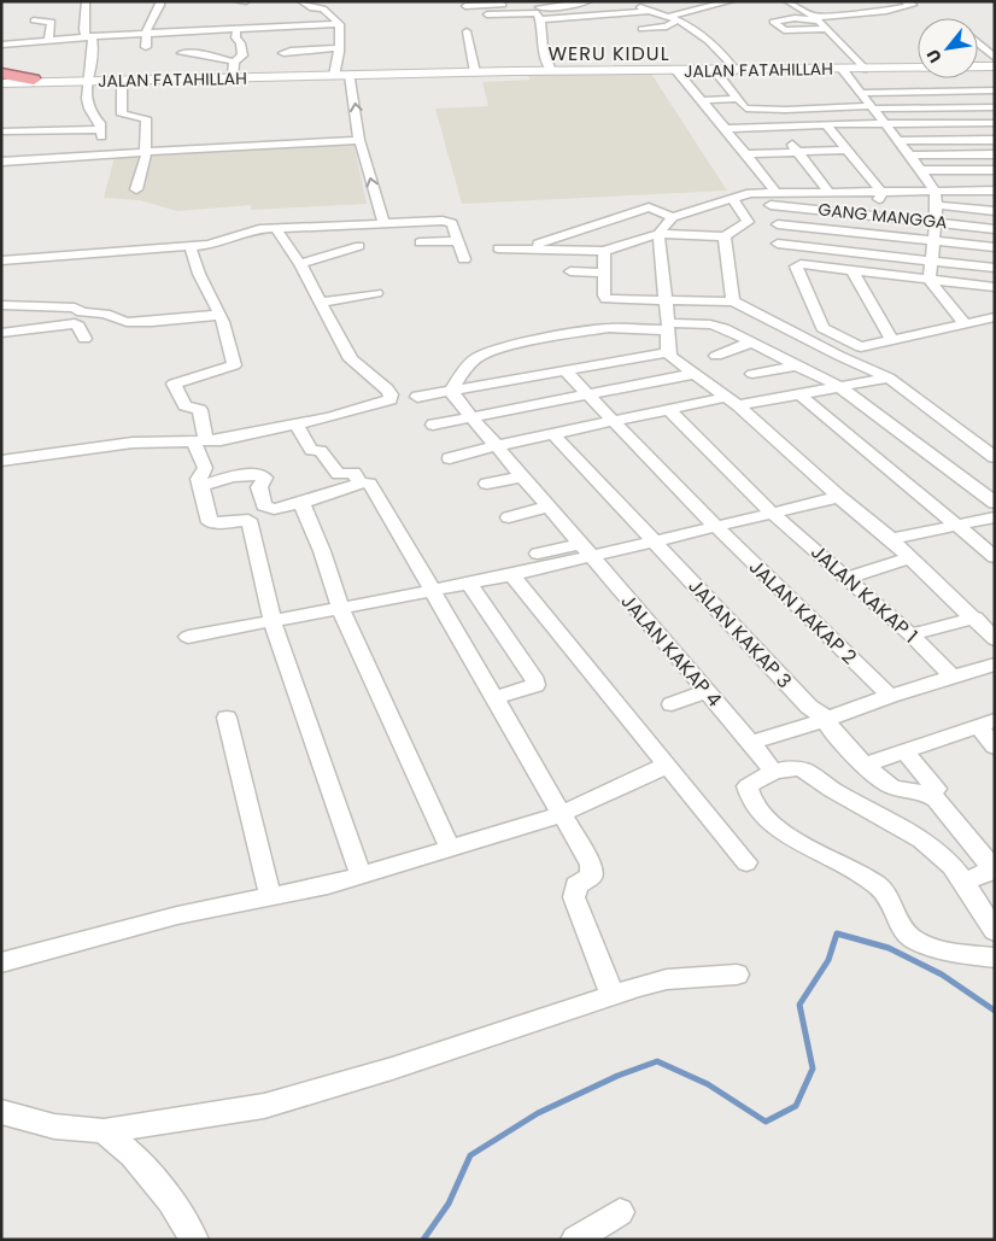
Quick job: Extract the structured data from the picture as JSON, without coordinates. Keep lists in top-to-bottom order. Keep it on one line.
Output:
{"streets":{"street":["JALAN FATAHILLAH","GANG MANGGA","JALAN KAKAP 1","JALAN KAKAP 2","JALAN KAKAP 3","JALAN KAKAP 4"]},"districts":["WERU KIDUL"],"north":"bottom left"}
